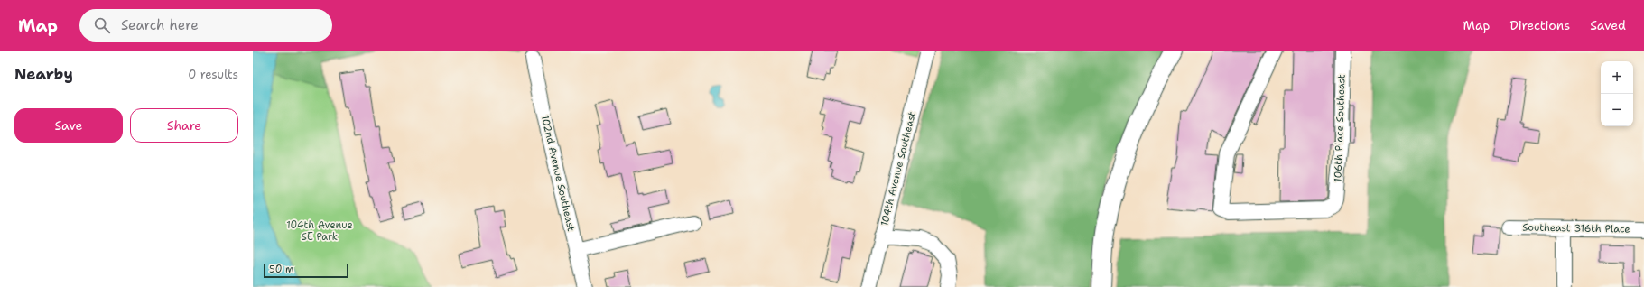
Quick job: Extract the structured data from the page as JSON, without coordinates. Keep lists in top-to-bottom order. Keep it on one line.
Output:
{"streets":{"street":["106th Place Southeast","104th Avenue Southeast","102nd Avenue Southeast","Southeast 316th Place"]},"parks":["104th Avenue SE Park"],"scale_bar":"50 m","page":{"header":"Map","search":"Search here","nav":["Map","Directions","Saved"],"heading":["Nearby","0 results"],"map_buttons":["+","−"],"buttons":["Save","Share"],"scale":"50 m"}}
